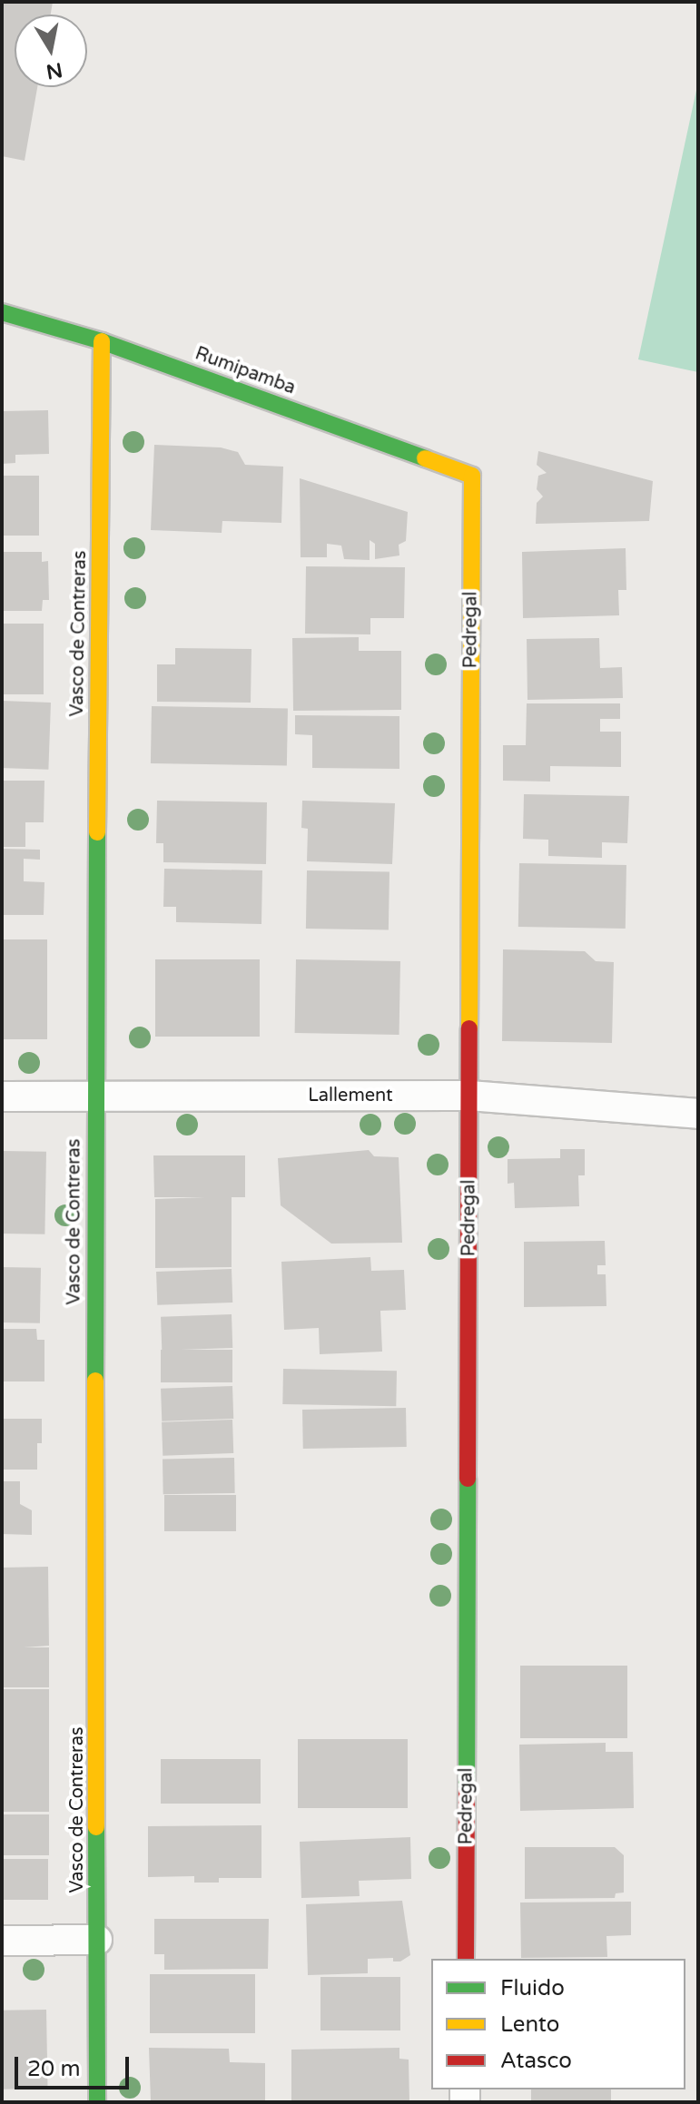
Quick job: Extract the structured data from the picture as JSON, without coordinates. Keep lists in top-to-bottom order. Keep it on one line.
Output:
{"streets":{"street":["Rumipamba","Pedregal","Vasco de Contreras","Lallement"]},"crossings":[["Rumipamba","Pedregal"],["Rumipamba","Vasco de Contreras"],["Pedregal","Lallement"],["Vasco de Contreras","Lallement"]],"legend":["Fluido","Lento","Atasco"],"scale_bar":"20 m","north":"bottom"}
